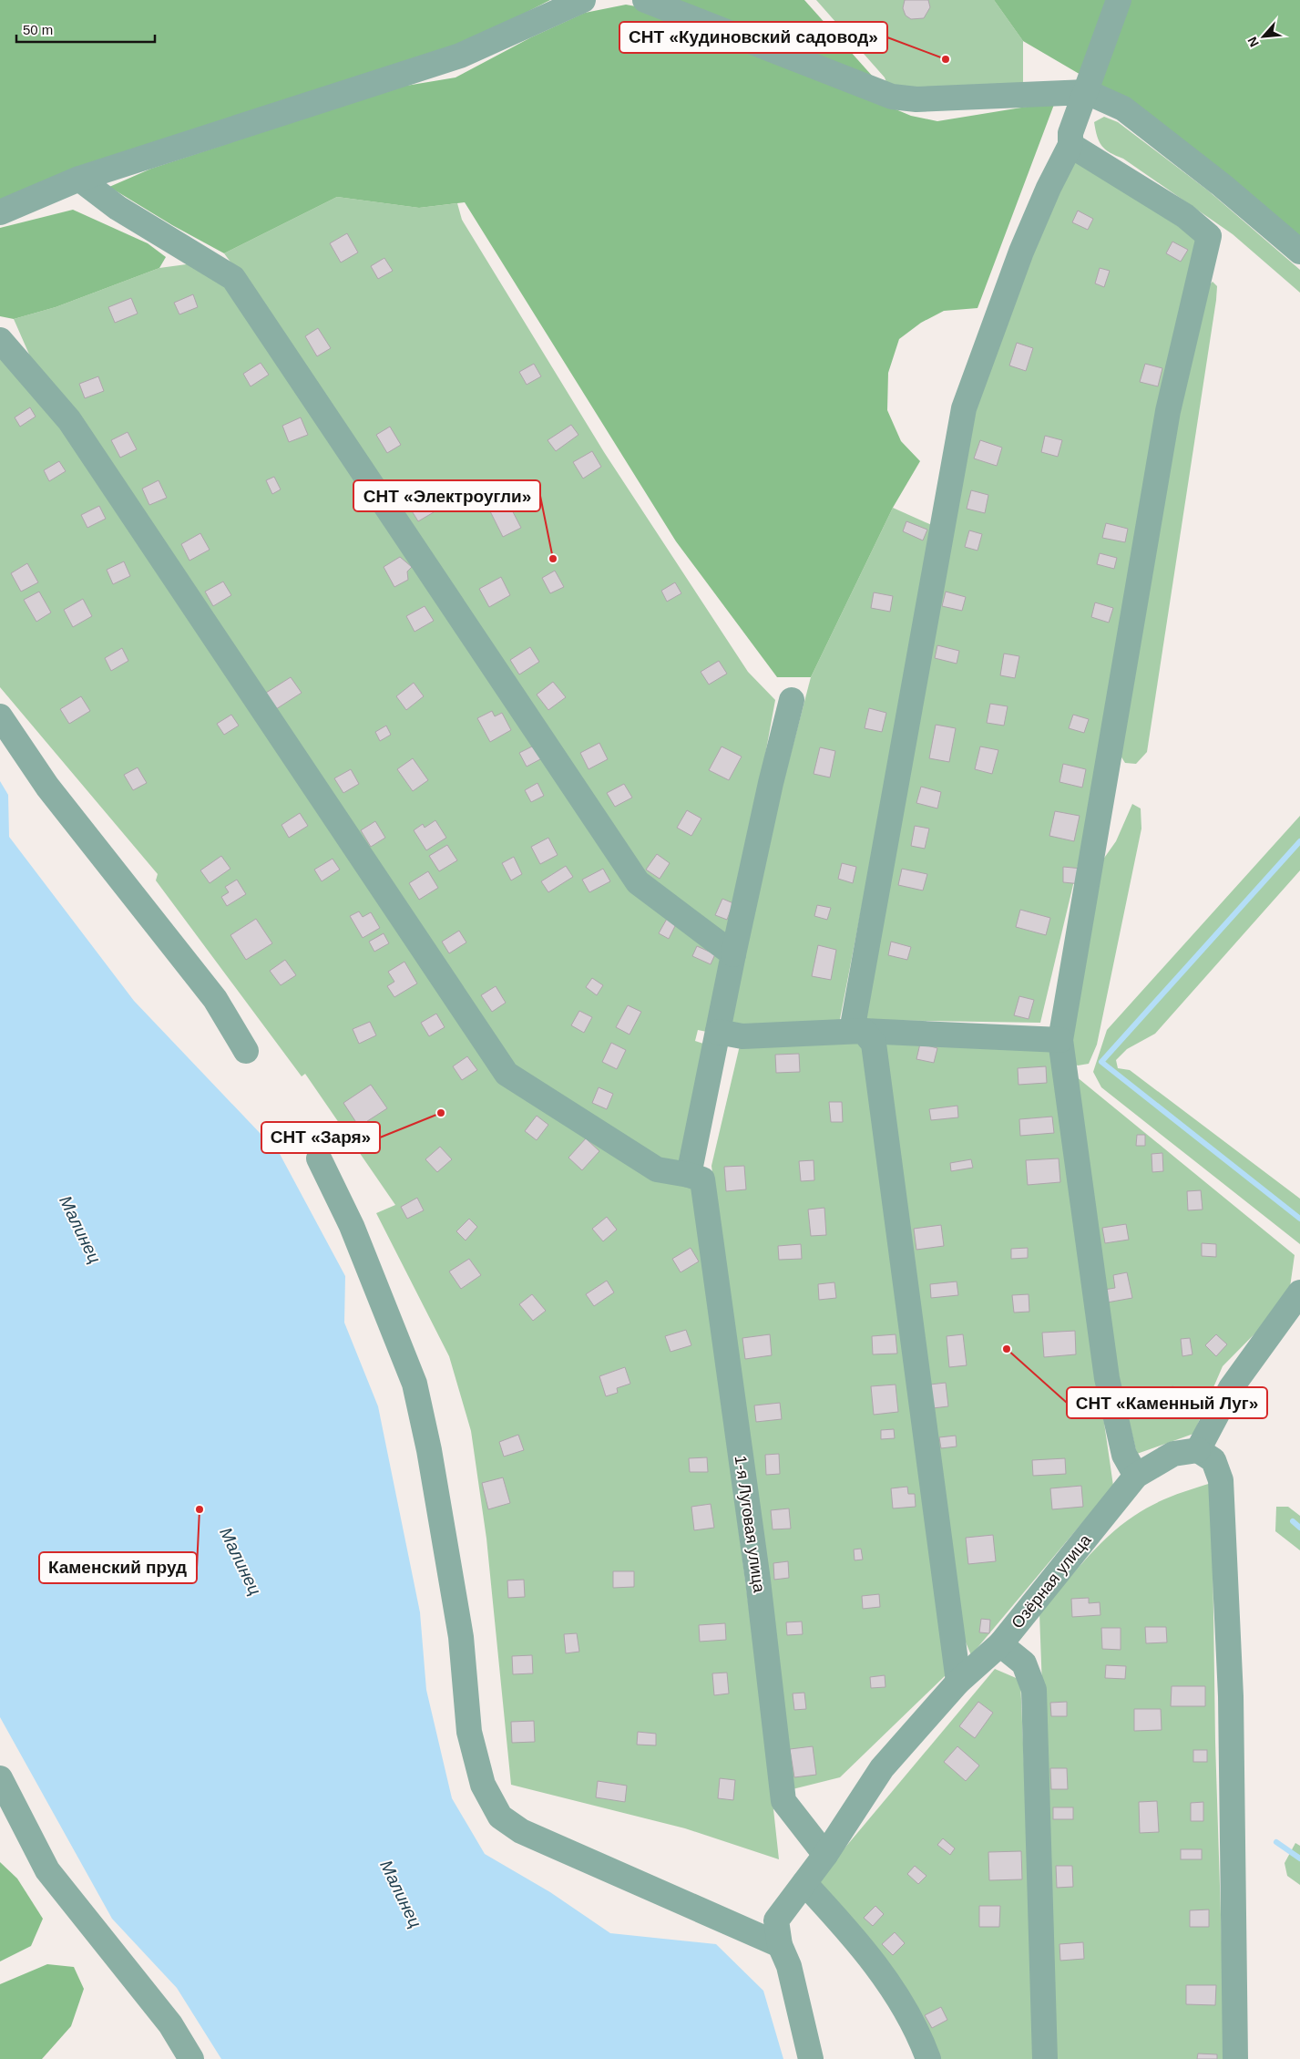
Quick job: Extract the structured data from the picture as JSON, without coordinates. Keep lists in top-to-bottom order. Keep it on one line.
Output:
{"streets":{"street":["1-я Луговая улица","Озёрная улица"]},"crossings":[["1-я Луговая улица","Озёрная улица"]],"water":["Малинец"],"places":["СНТ «Кудиновский садовод»","СНТ «Электроугли»","СНТ «Заря»","СНТ «Каменный Луг»","Каменский пруд"],"scale_bar":"50 m","north":"bottom left"}
